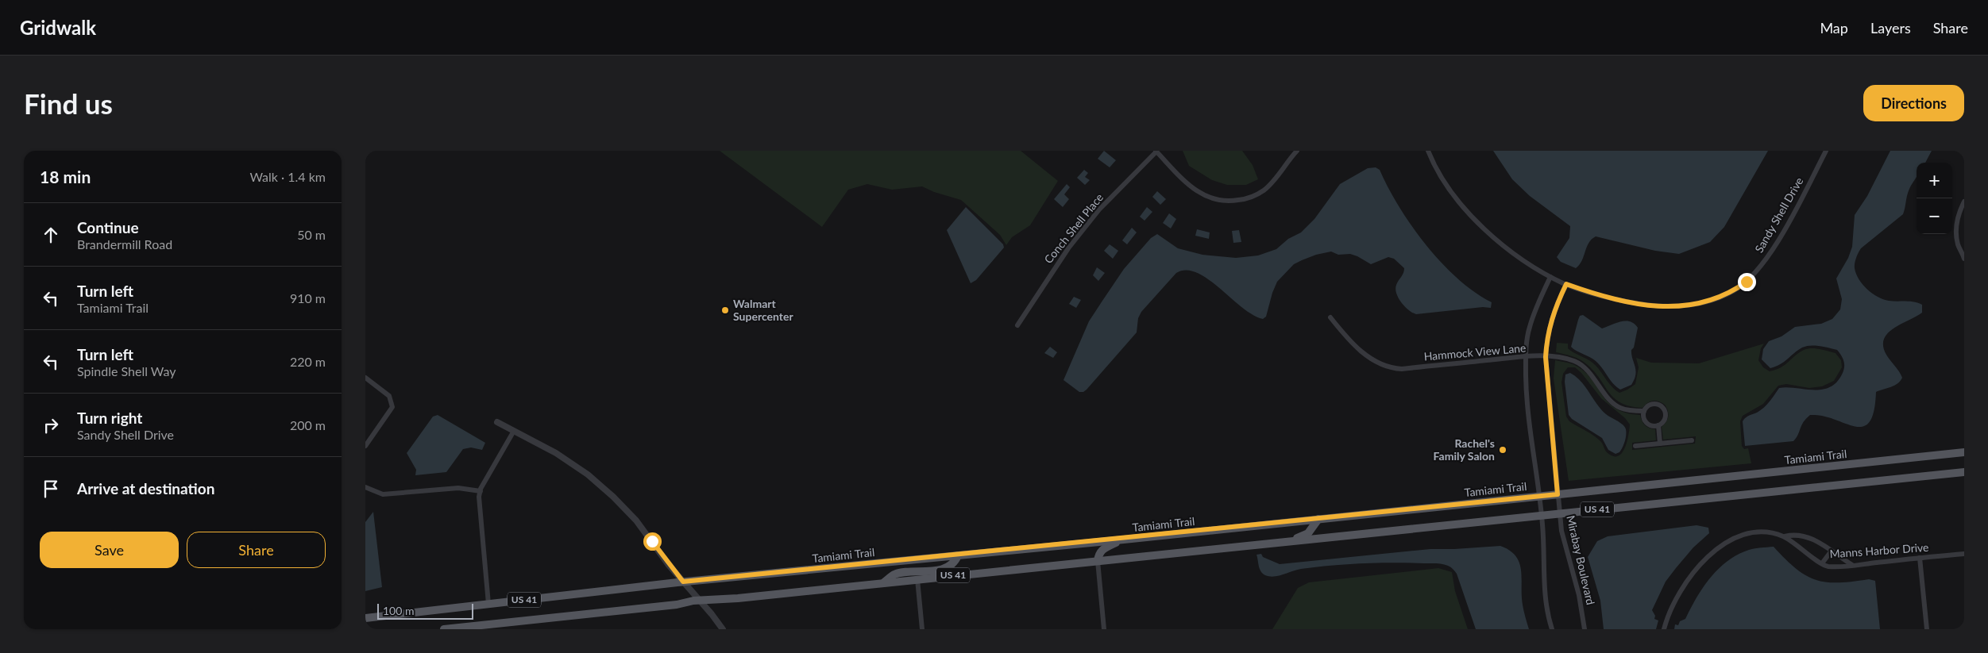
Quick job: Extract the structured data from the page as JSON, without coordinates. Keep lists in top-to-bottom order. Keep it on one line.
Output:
{"streets":{"main road":["Tamiami Trail","US 41"],"street":["Sandy Shell Drive","Conch Shell Place","Hammock View Lane","Manns Harbor Drive","Mirabay Boulevard"]},"crossings":[["Sandy Shell Drive","Mirabay Boulevard"],["Hammock View Lane","Mirabay Boulevard"],["Tamiami Trail","Mirabay Boulevard"],["US 41","Mirabay Boulevard"]],"places":["Walmart Supercenter","Rachel's Family Salon"],"scale_bar":"100 m","page":{"header":"Gridwalk","nav":["Map","Layers","Share"],"buttons":["Directions",["Save","Share"]],"title":"Find us","heading":["18 min","Walk · 1.4 km"],"map_buttons":["+","−"],"list":[["Continue","Brandermill Road","50 m"],["Turn left","Tamiami Trail","910 m"],["Turn left","Spindle Shell Way","220 m"],["Turn right","Sandy Shell Drive","200 m"],"Arrive at destination"],"scale":"100 m"}}
